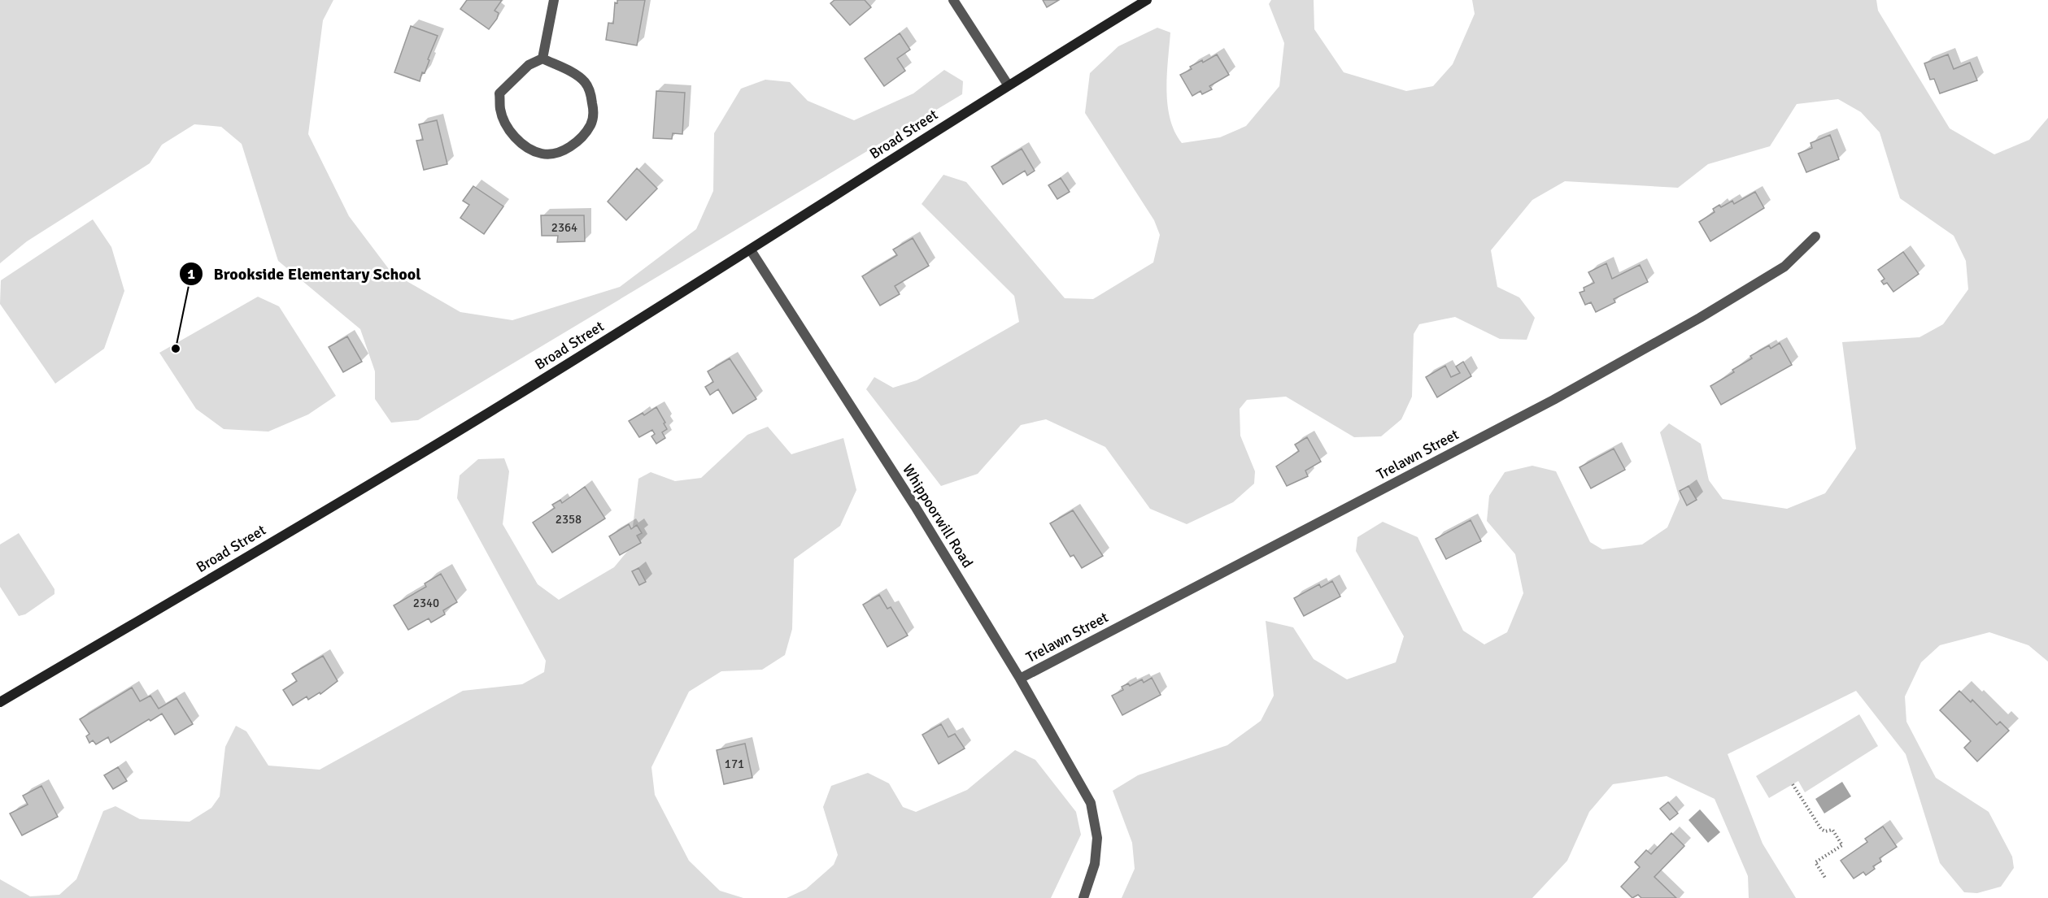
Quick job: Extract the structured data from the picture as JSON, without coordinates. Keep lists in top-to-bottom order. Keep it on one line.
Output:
{"streets":{"street":["Broad Street","Trelawn Street","Whippoorwill Road"]},"crossings":[["Broad Street","Whippoorwill Road"],["Trelawn Street","Whippoorwill Road"]],"places":["Brookside Elementary School"],"house_numbers":["2364","2358","2340","171"]}
